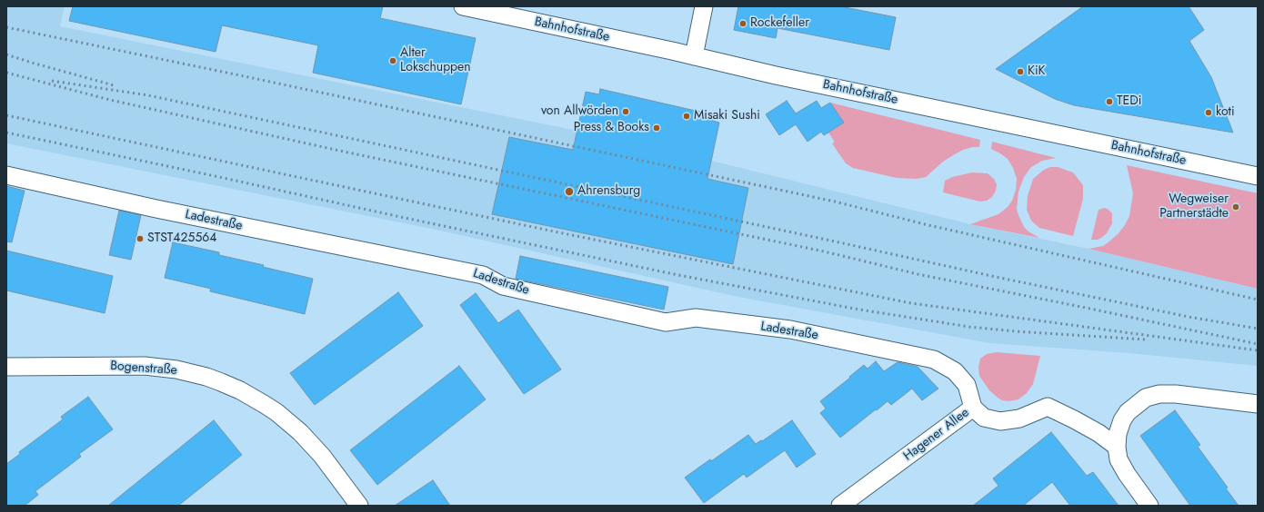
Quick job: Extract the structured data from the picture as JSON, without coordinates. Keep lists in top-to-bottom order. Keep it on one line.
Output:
{"streets":{"street":["Bahnhofstraße","Ladestraße","Bogenstraße","Hagener Allee"]},"crossings":[["Ladestraße","Hagener Allee"]],"places":["Rockefeller","Alter Lokschuppen","KiK","TEDi","von Allwörden","koti","Misaki Sushi","Press & Books","Ahrensburg","Wegweiser Partnerstädte","STST425564"]}
